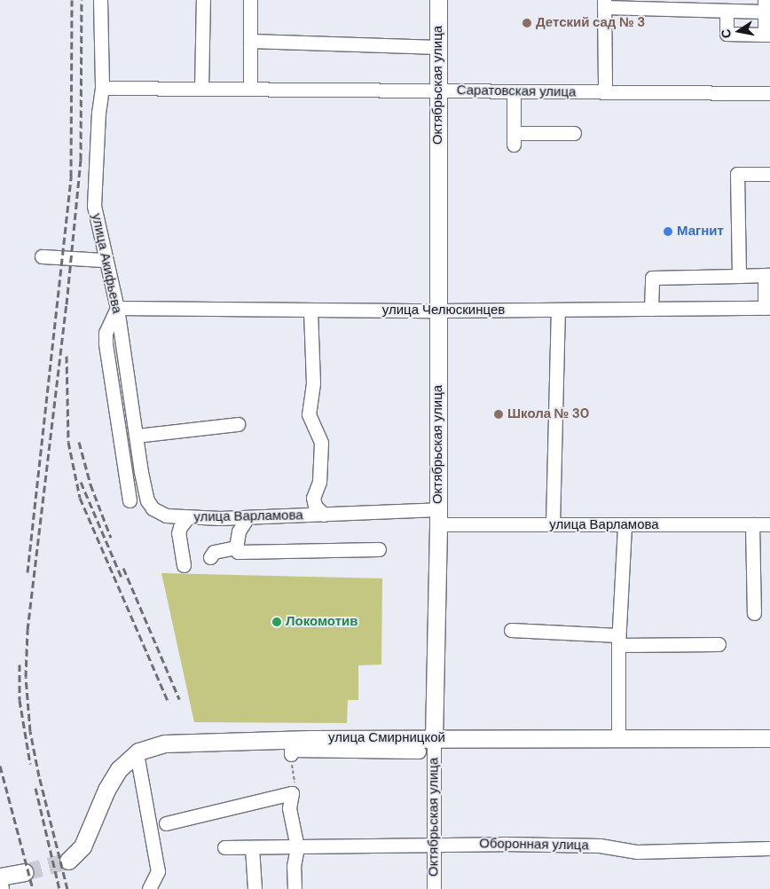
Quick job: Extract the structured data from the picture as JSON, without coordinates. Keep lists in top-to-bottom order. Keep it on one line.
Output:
{"streets":{"main road":["Октябрьская улица","улица Смирницкой"],"street":["Саратовская улица","улица Акифьева","улица Челюскинцев","улица Варламова","Оборонная улица"]},"crossings":[["Октябрьская улица","Саратовская улица"],["Октябрьская улица","улица Челюскинцев"],["Октябрьская улица","улица Варламова"],["Октябрьская улица","улица Смирницкой"],["Октябрьская улица","Оборонная улица"],["Саратовская улица","улица Акифьева"],["улица Акифьева","улица Челюскинцев"],["улица Акифьева","улица Варламова"]],"places":["Детский сад № 3","Магнит","Школа № 30","Локомотив"],"north":"left"}
